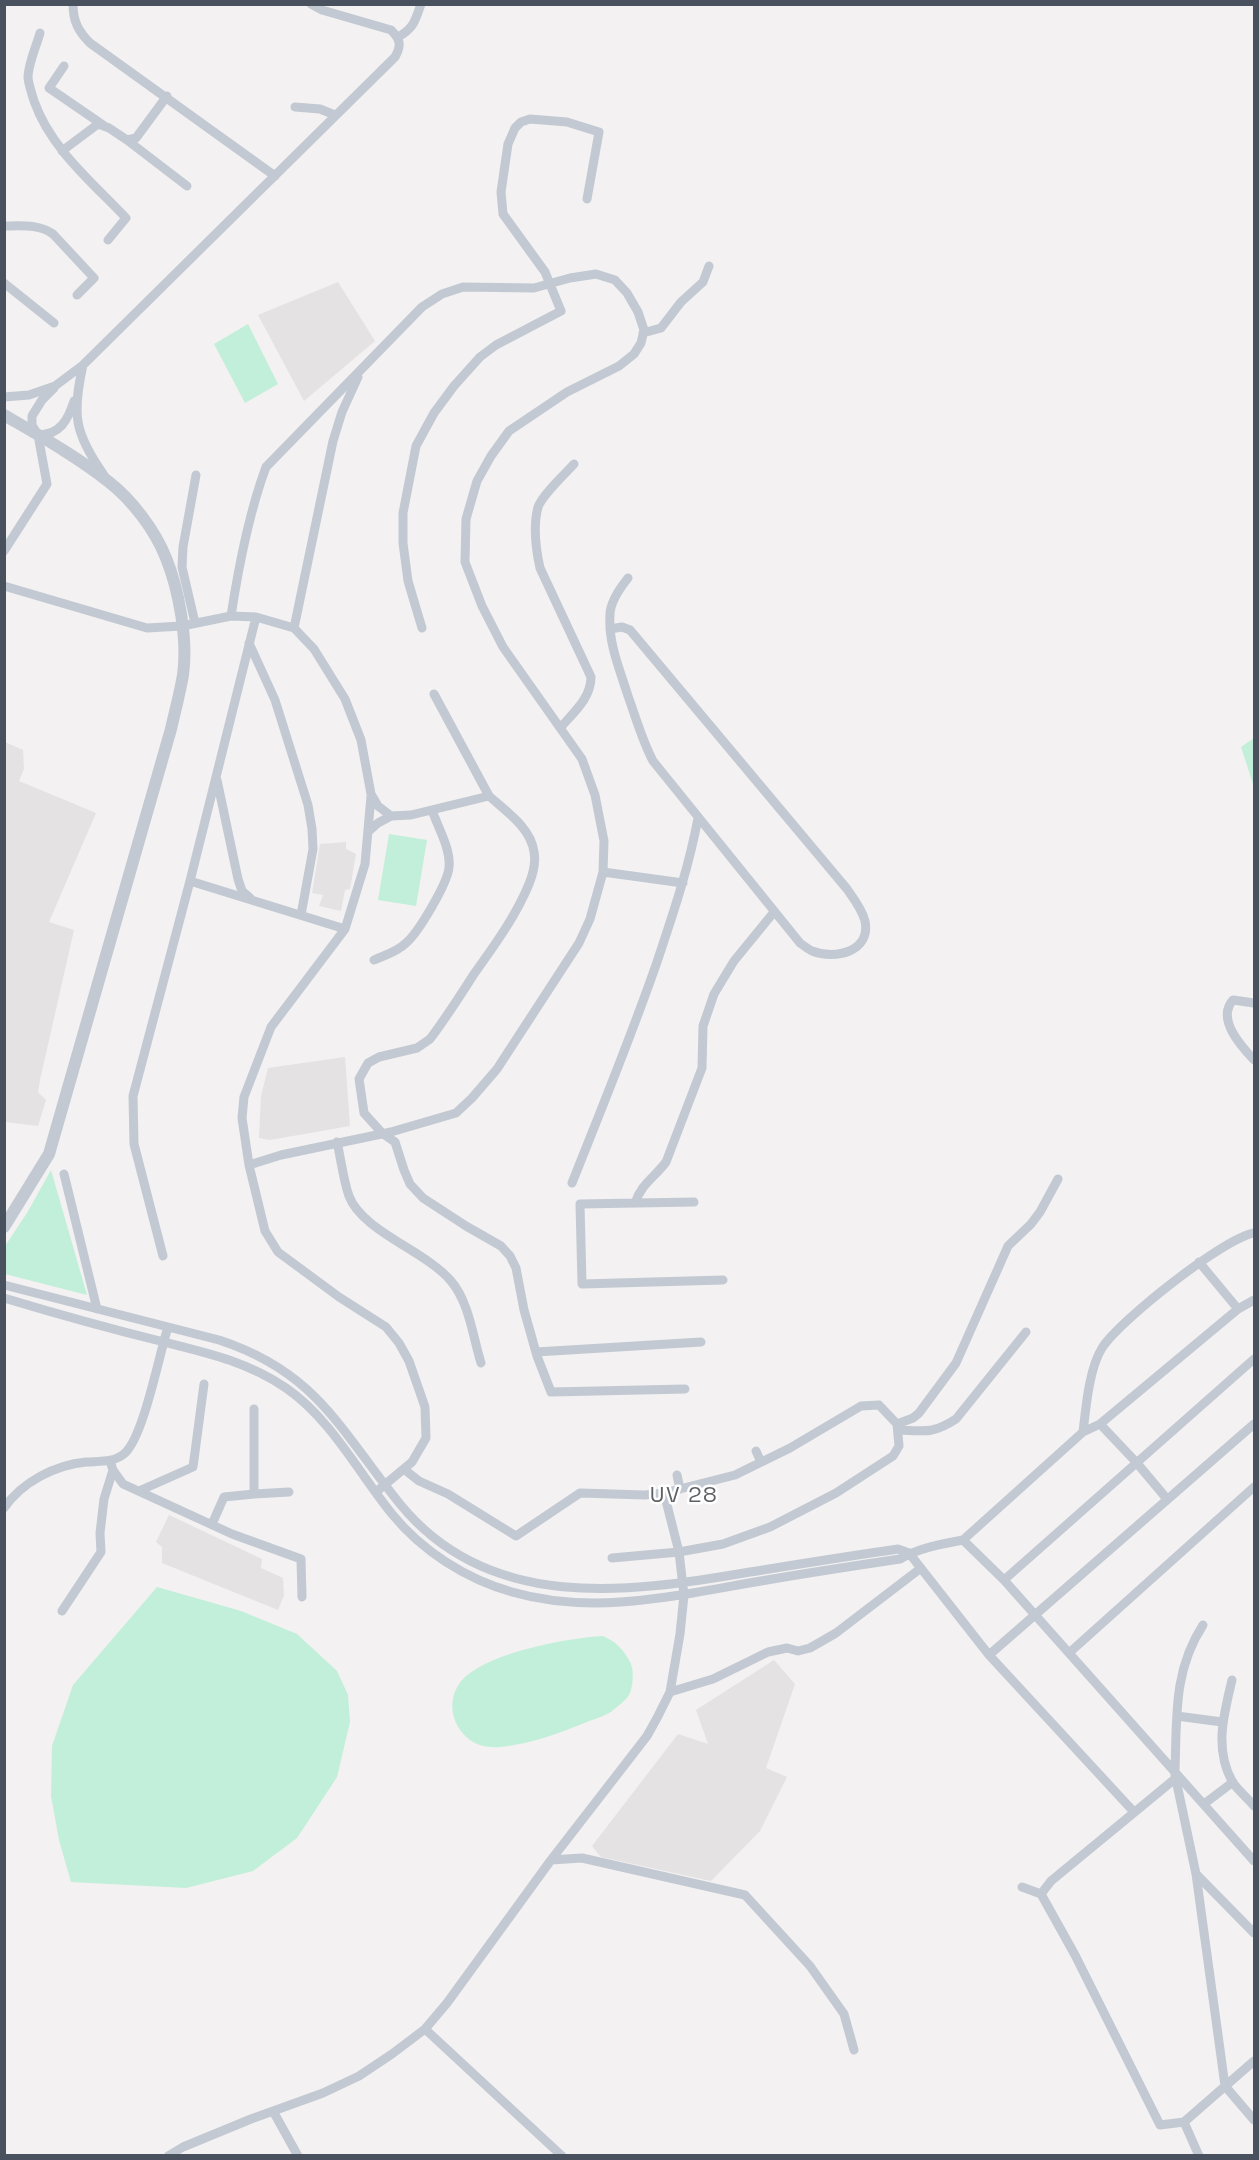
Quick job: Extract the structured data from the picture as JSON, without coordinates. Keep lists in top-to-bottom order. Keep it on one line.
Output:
{"districts":["UV 28"]}
